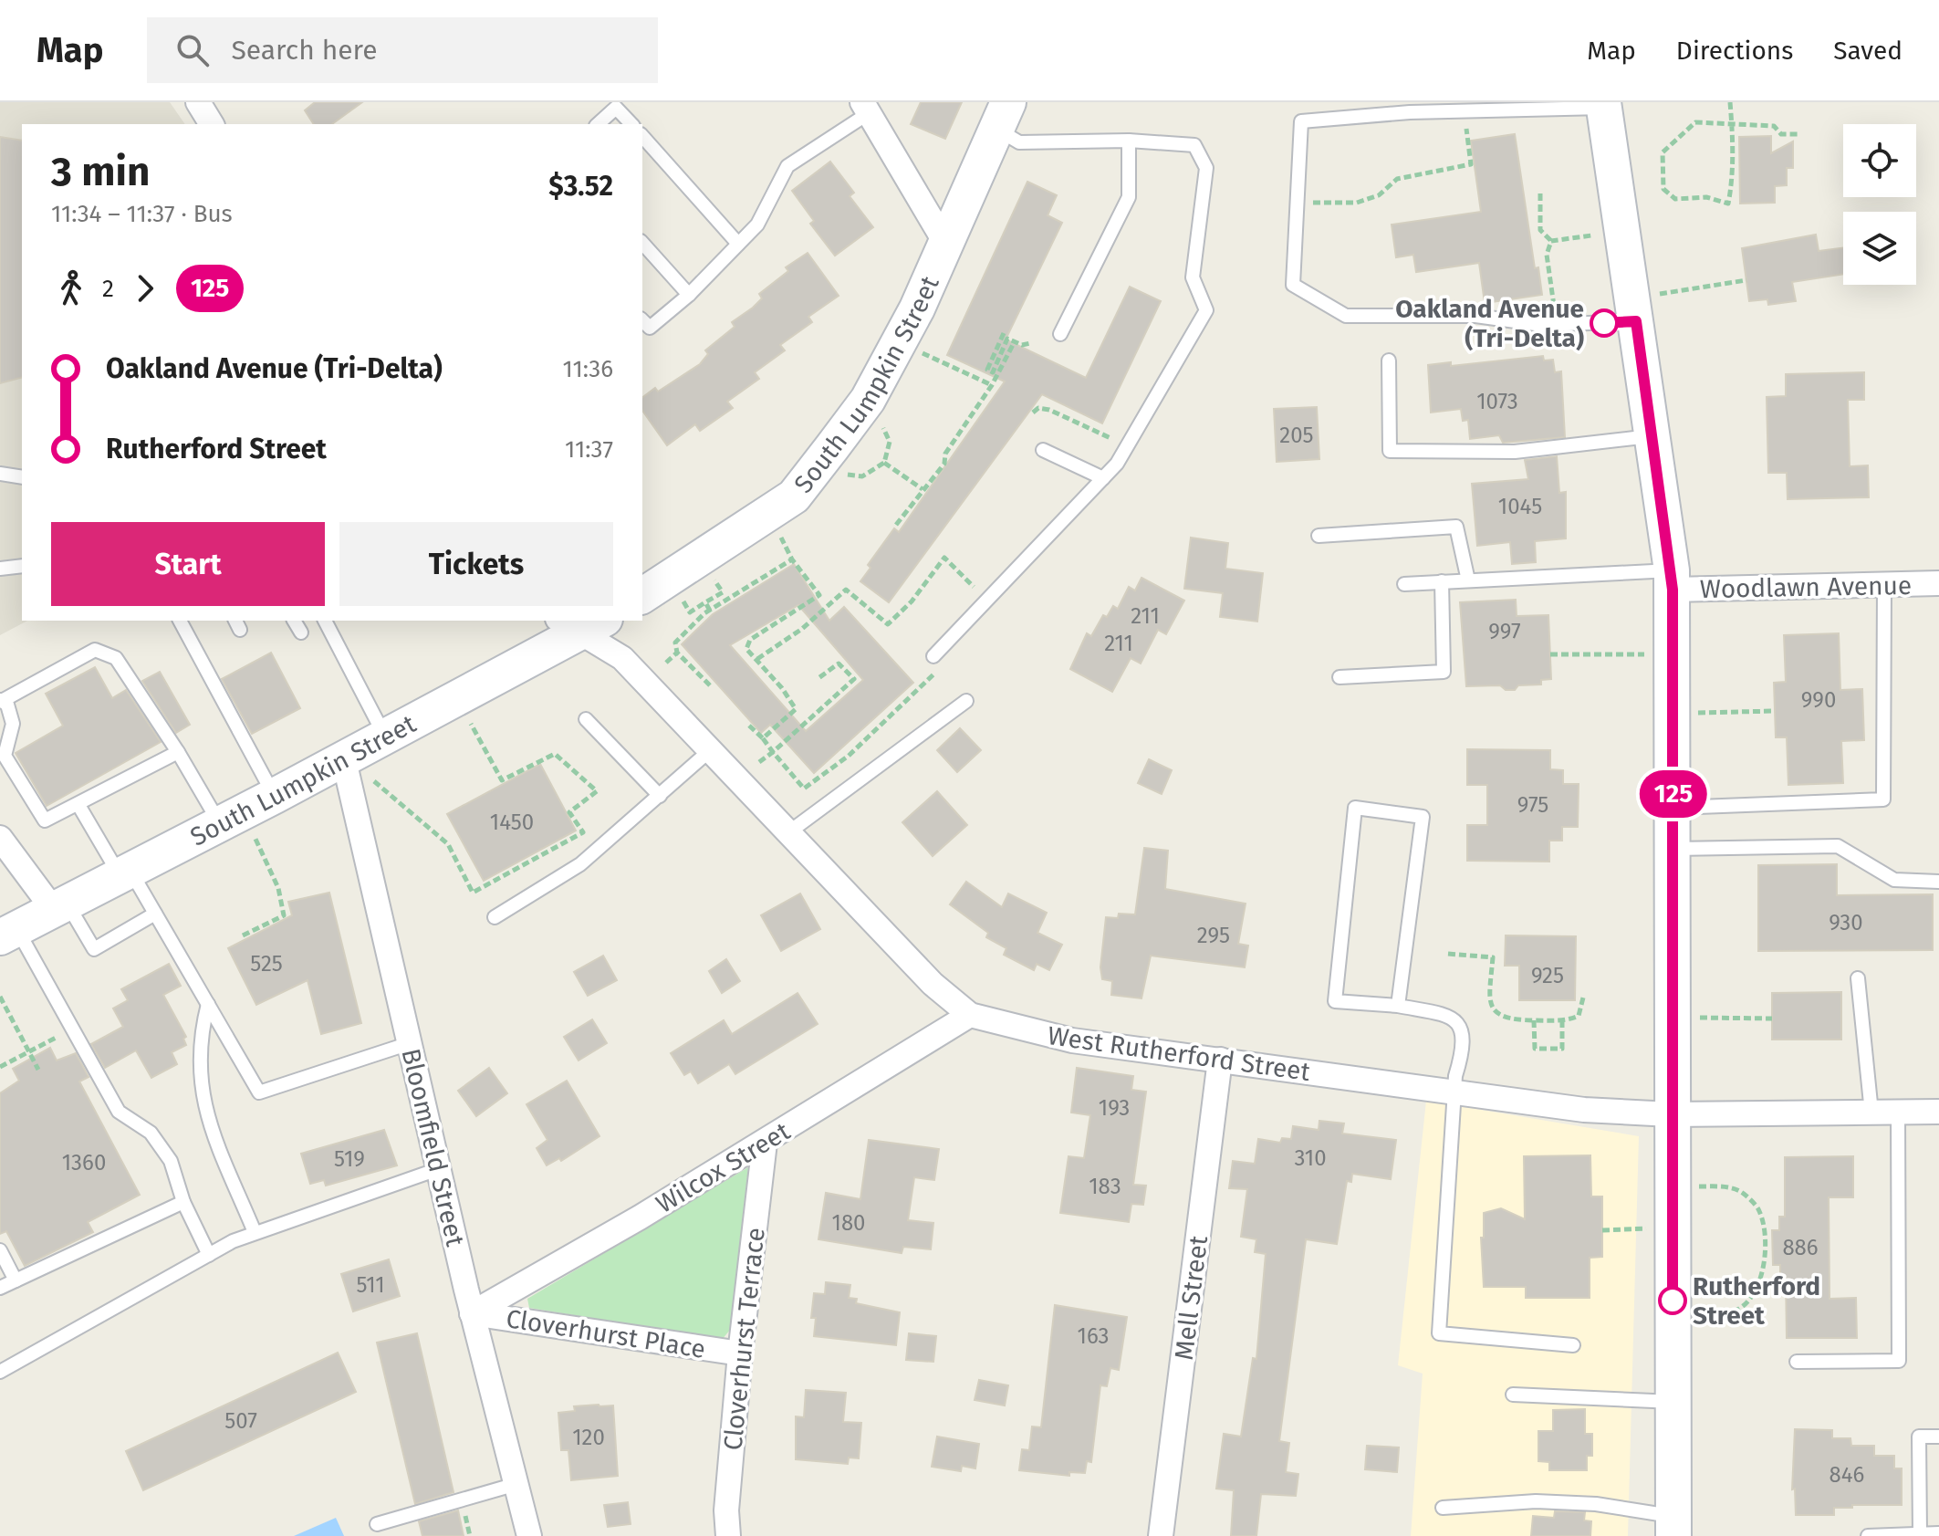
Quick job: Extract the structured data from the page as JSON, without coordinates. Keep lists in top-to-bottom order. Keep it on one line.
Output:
{"streets":{"main road":["South Lumpkin Street"],"street":["Woodlawn Avenue","West Rutherford Street","Bloomfield Street","Wilcox Street","Mell Street","Cloverhurst Place","Cloverhurst Terrace"]},"crossings":[["South Lumpkin Street","West Rutherford Street"],["South Lumpkin Street","Bloomfield Street"],["West Rutherford Street","Wilcox Street"],["West Rutherford Street","Mell Street"],["Bloomfield Street","Wilcox Street"],["Bloomfield Street","Cloverhurst Place"],["Wilcox Street","Cloverhurst Place"],["Wilcox Street","Cloverhurst Terrace"],["Cloverhurst Place","Cloverhurst Terrace"]],"places":["Oakland Avenue (Tri-Delta)","Rutherford Street"],"lines":["bus line 125"],"house_numbers":["1073","205","1045","211","997","211","990","975","1450","930","295","525","925","193","310","519","1360","183","180","886","511","163","507","120","846"],"page":{"header":"Map","search":"Search here","nav":["Map","Directions","Saved"],"on_map":"125","heading":["3 min","11:34 – 11:37 · Bus","$3.52"],"legs":["2","125"],"list":[{"name":"Oakland Avenue (Tri-Delta)","value":"11:36"},{"name":"Rutherford Street","value":"11:37"}],"buttons":["Start","Tickets"]}}
